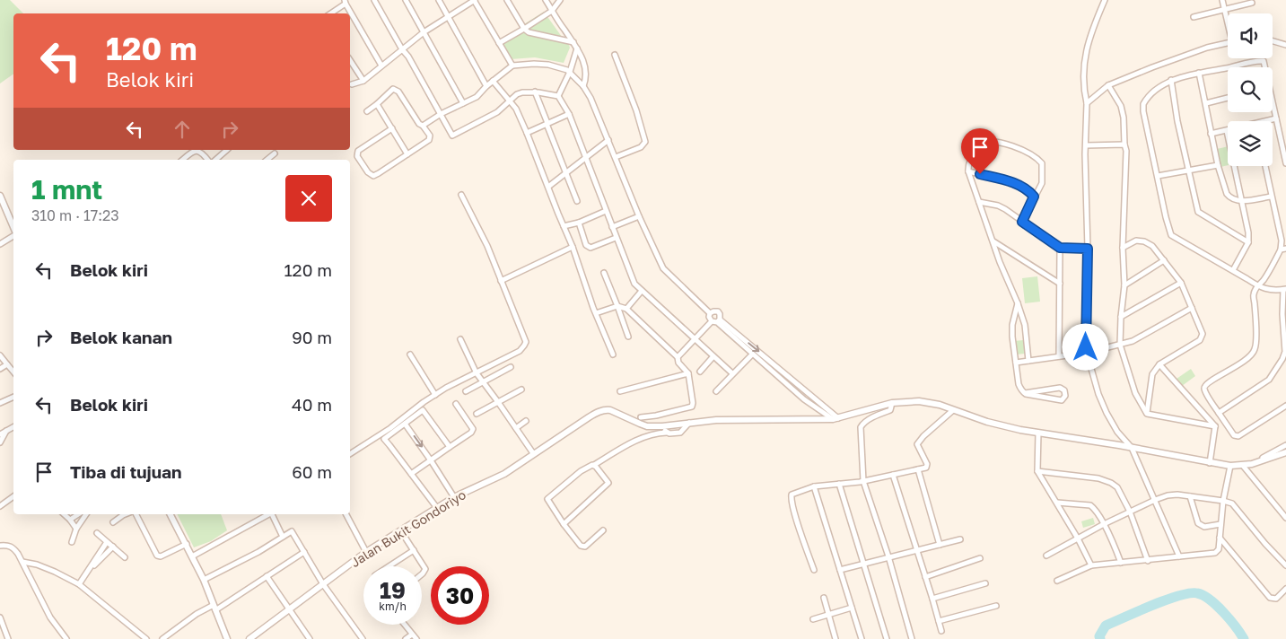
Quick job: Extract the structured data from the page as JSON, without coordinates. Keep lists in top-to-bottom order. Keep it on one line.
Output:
{"streets":{"street":["Jalan Bukit Gondoriyo"]},"page":{"turn":["120 m","Belok kiri"],"heading":["1 mnt","310 m · 17:23"],"list":[{"name":"Belok kiri","value":"120 m"},{"name":"Belok kanan","value":"90 m"},{"name":"Belok kiri","value":"40 m"},{"name":"Tiba di tujuan","value":"60 m"}],"speed":"19 km/h","limit":"30"}}
